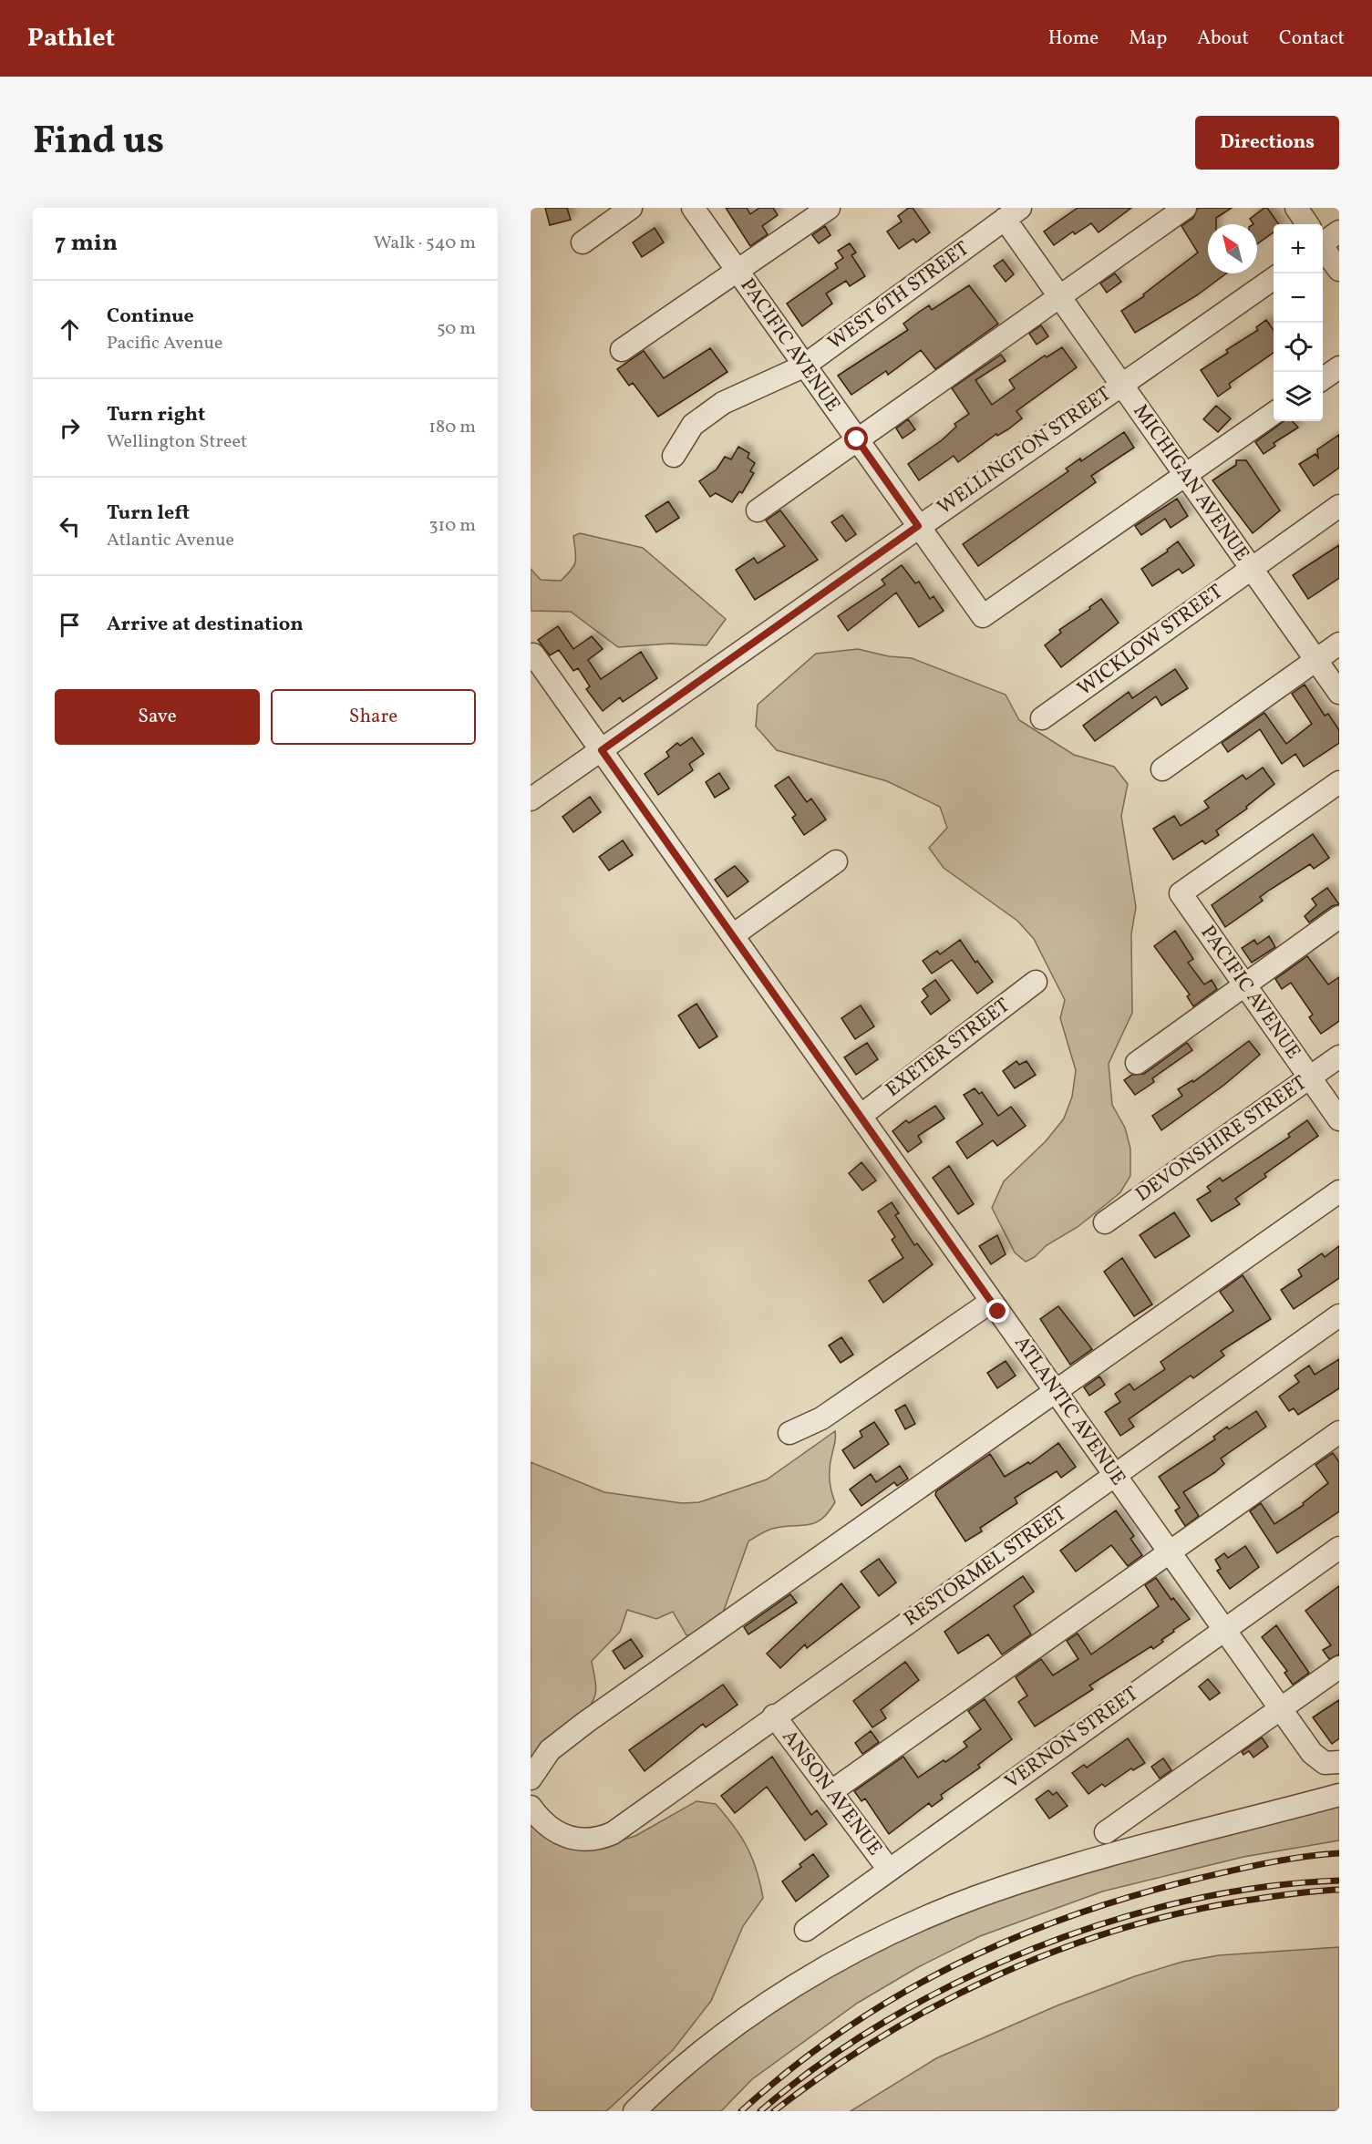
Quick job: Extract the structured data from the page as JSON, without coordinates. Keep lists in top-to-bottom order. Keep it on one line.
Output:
{"streets":{"street":["WEST 6TH STREET","PACIFIC AVENUE","WELLINGTON STREET","MICHIGAN AVENUE","WICKLOW STREET","EXETER STREET","DEVONSHIRE STREET","ATLANTIC AVENUE","RESTORMEL STREET","VERNON STREET","ANSON AVENUE"]},"crossings":[["WEST 6TH STREET","PACIFIC AVENUE"],["WEST 6TH STREET","MICHIGAN AVENUE"],["PACIFIC AVENUE","WELLINGTON STREET"],["PACIFIC AVENUE","MICHIGAN AVENUE"],["PACIFIC AVENUE","DEVONSHIRE STREET"],["WELLINGTON STREET","MICHIGAN AVENUE"],["WELLINGTON STREET","ATLANTIC AVENUE"],["MICHIGAN AVENUE","WICKLOW STREET"],["EXETER STREET","ATLANTIC AVENUE"],["ATLANTIC AVENUE","RESTORMEL STREET"],["ATLANTIC AVENUE","VERNON STREET"],["RESTORMEL STREET","ANSON AVENUE"],["VERNON STREET","ANSON AVENUE"]],"north":"top left","page":{"header":"Pathlet","nav":["Home","Map","About","Contact"],"title":"Find us","buttons":["Directions",["Save","Share"]],"heading":["7 min","Walk · 540 m"],"map_buttons":["+","−"],"list":[["Continue","Pacific Avenue","50 m"],["Turn right","Wellington Street","180 m"],["Turn left","Atlantic Avenue","310 m"],"Arrive at destination"]}}
